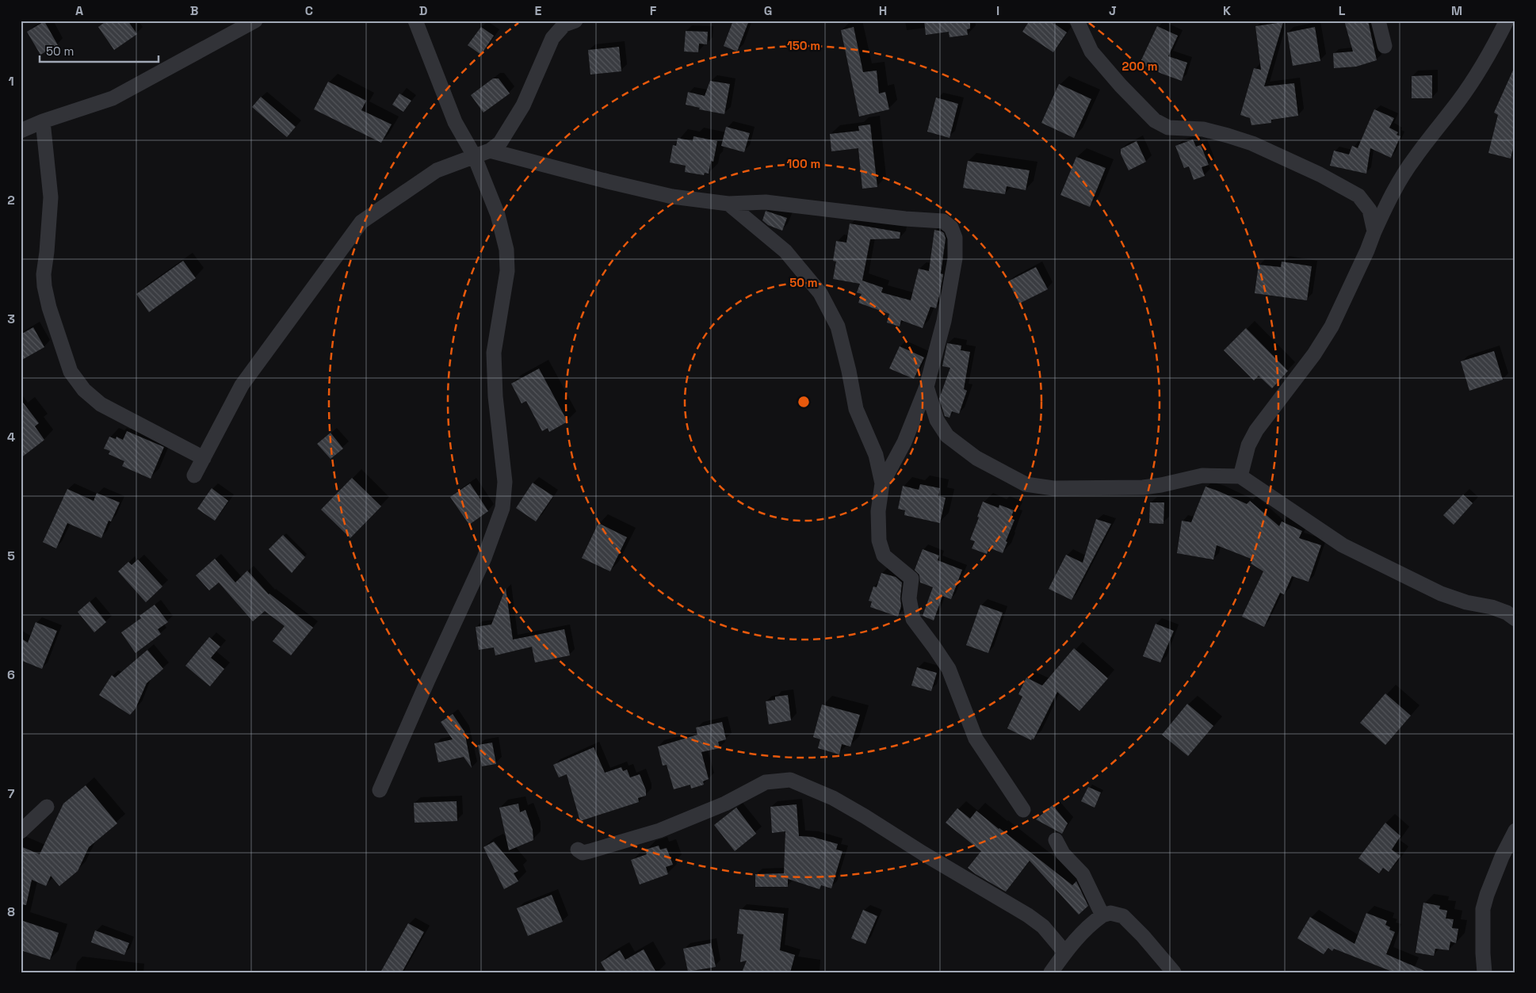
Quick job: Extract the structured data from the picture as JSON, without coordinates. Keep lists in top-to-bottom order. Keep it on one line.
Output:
{"scale_bar":"50 m","grid":{"columns":["A","B","C","D","E","F","G","H","I","J","K","L","M"],"rows":["1","2","3","4","5","6","7","8"]},"rings":["150 m","200 m","100 m","50 m"]}
